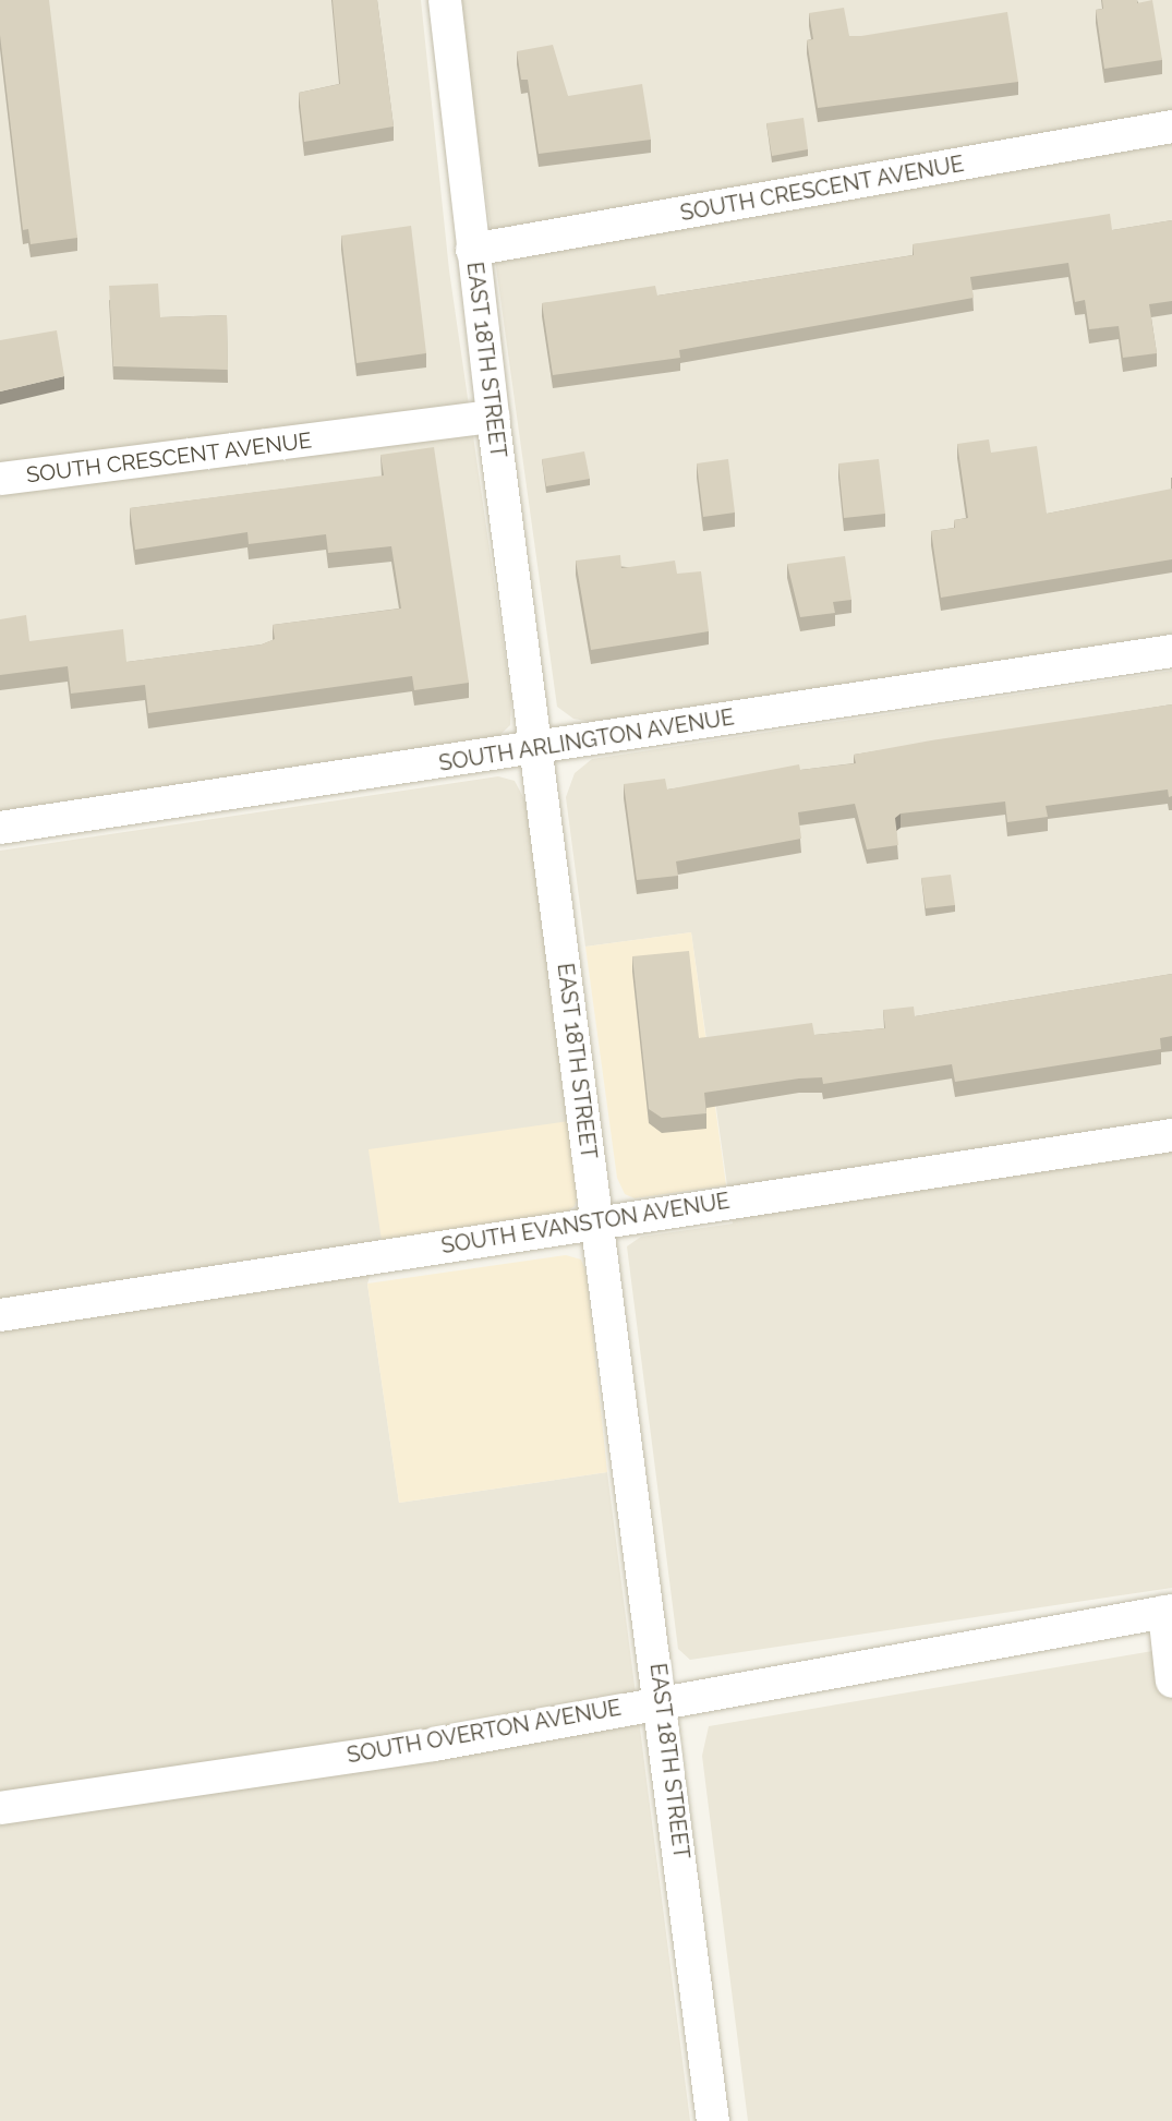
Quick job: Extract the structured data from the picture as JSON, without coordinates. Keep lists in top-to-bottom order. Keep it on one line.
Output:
{"streets":{"street":["SOUTH CRESCENT AVENUE","EAST 18TH STREET","SOUTH ARLINGTON AVENUE","SOUTH EVANSTON AVENUE","SOUTH OVERTON AVENUE"]},"crossings":[["SOUTH CRESCENT AVENUE","EAST 18TH STREET"],["EAST 18TH STREET","SOUTH ARLINGTON AVENUE"],["EAST 18TH STREET","SOUTH EVANSTON AVENUE"],["EAST 18TH STREET","SOUTH OVERTON AVENUE"]]}
